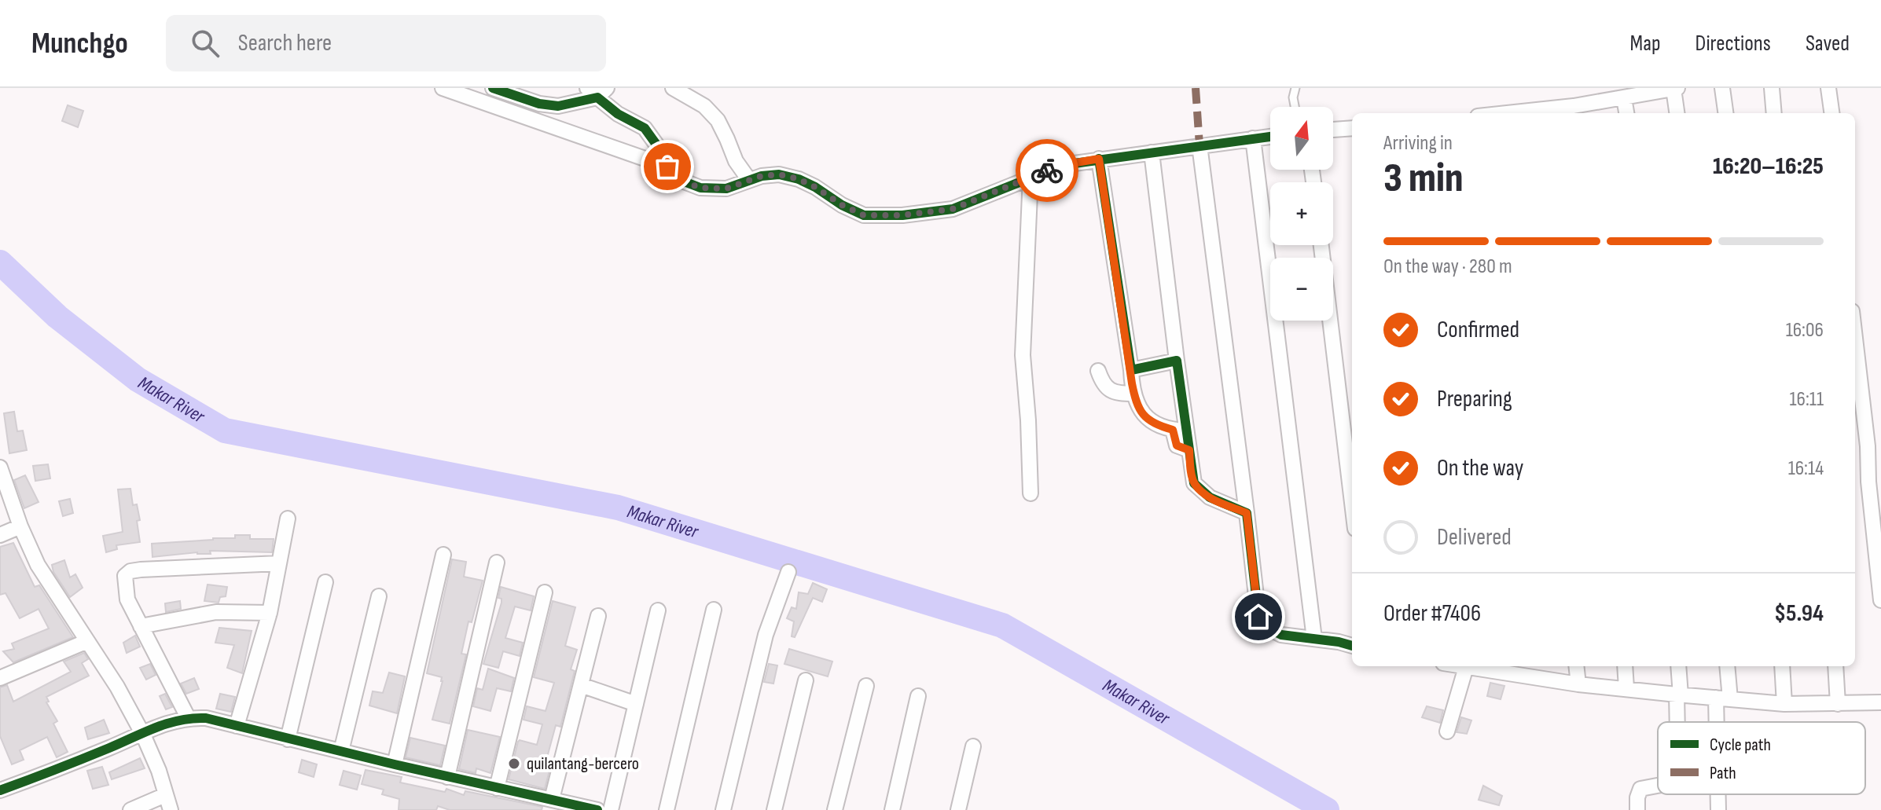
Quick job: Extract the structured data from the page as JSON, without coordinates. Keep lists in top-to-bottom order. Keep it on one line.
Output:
{"water":["Makar River"],"places":["quilantang-bercero"],"legend":["Cycle path","Path"],"north":"top","page":{"header":"Munchgo","search":"Search here","nav":["Map","Directions","Saved"],"map_buttons":["+","−"],"heading":["3 min","Arriving in","16:20–16:25"],"panel":["Order #7406","$5.94"],"bar":"On the way · 280 m","list":[["Confirmed","16:06"],["Preparing","16:11"],["On the way","16:14"],"Delivered"]}}
